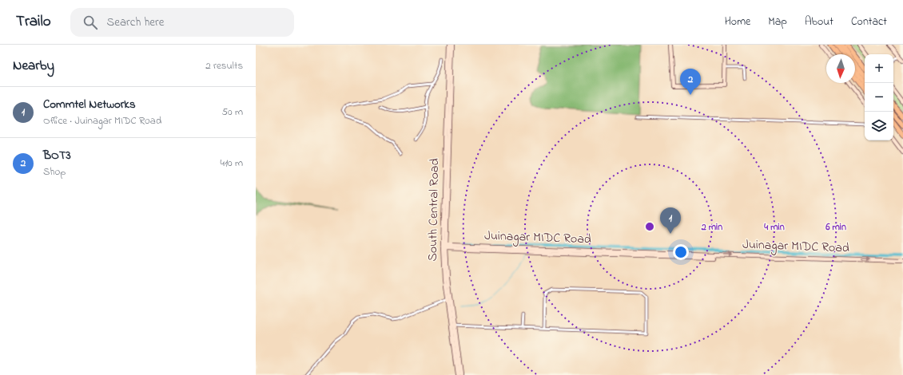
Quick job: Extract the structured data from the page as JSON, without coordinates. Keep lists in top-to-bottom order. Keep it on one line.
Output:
{"streets":{"street":["South Central Road","Juinagar MIDC Road"]},"crossings":[["South Central Road","Juinagar MIDC Road"]],"one_way":["Juinagar MIDC Road"],"north":"bottom","page":{"header":"Trailo","search":"Search here","nav":["Home","Map","About","Contact"],"heading":["Nearby","2 results"],"map_buttons":["+","−"],"pins":["2","1"],"list":[{"mark":"1","name":"Commtel Networks","note":"Office · Juinagar MIDC Road","value":"50 m"},{"mark":"2","name":"BOT3","note":"Shop","value":"410 m"}]},"rings":["2 min","4 min","6 min"]}
